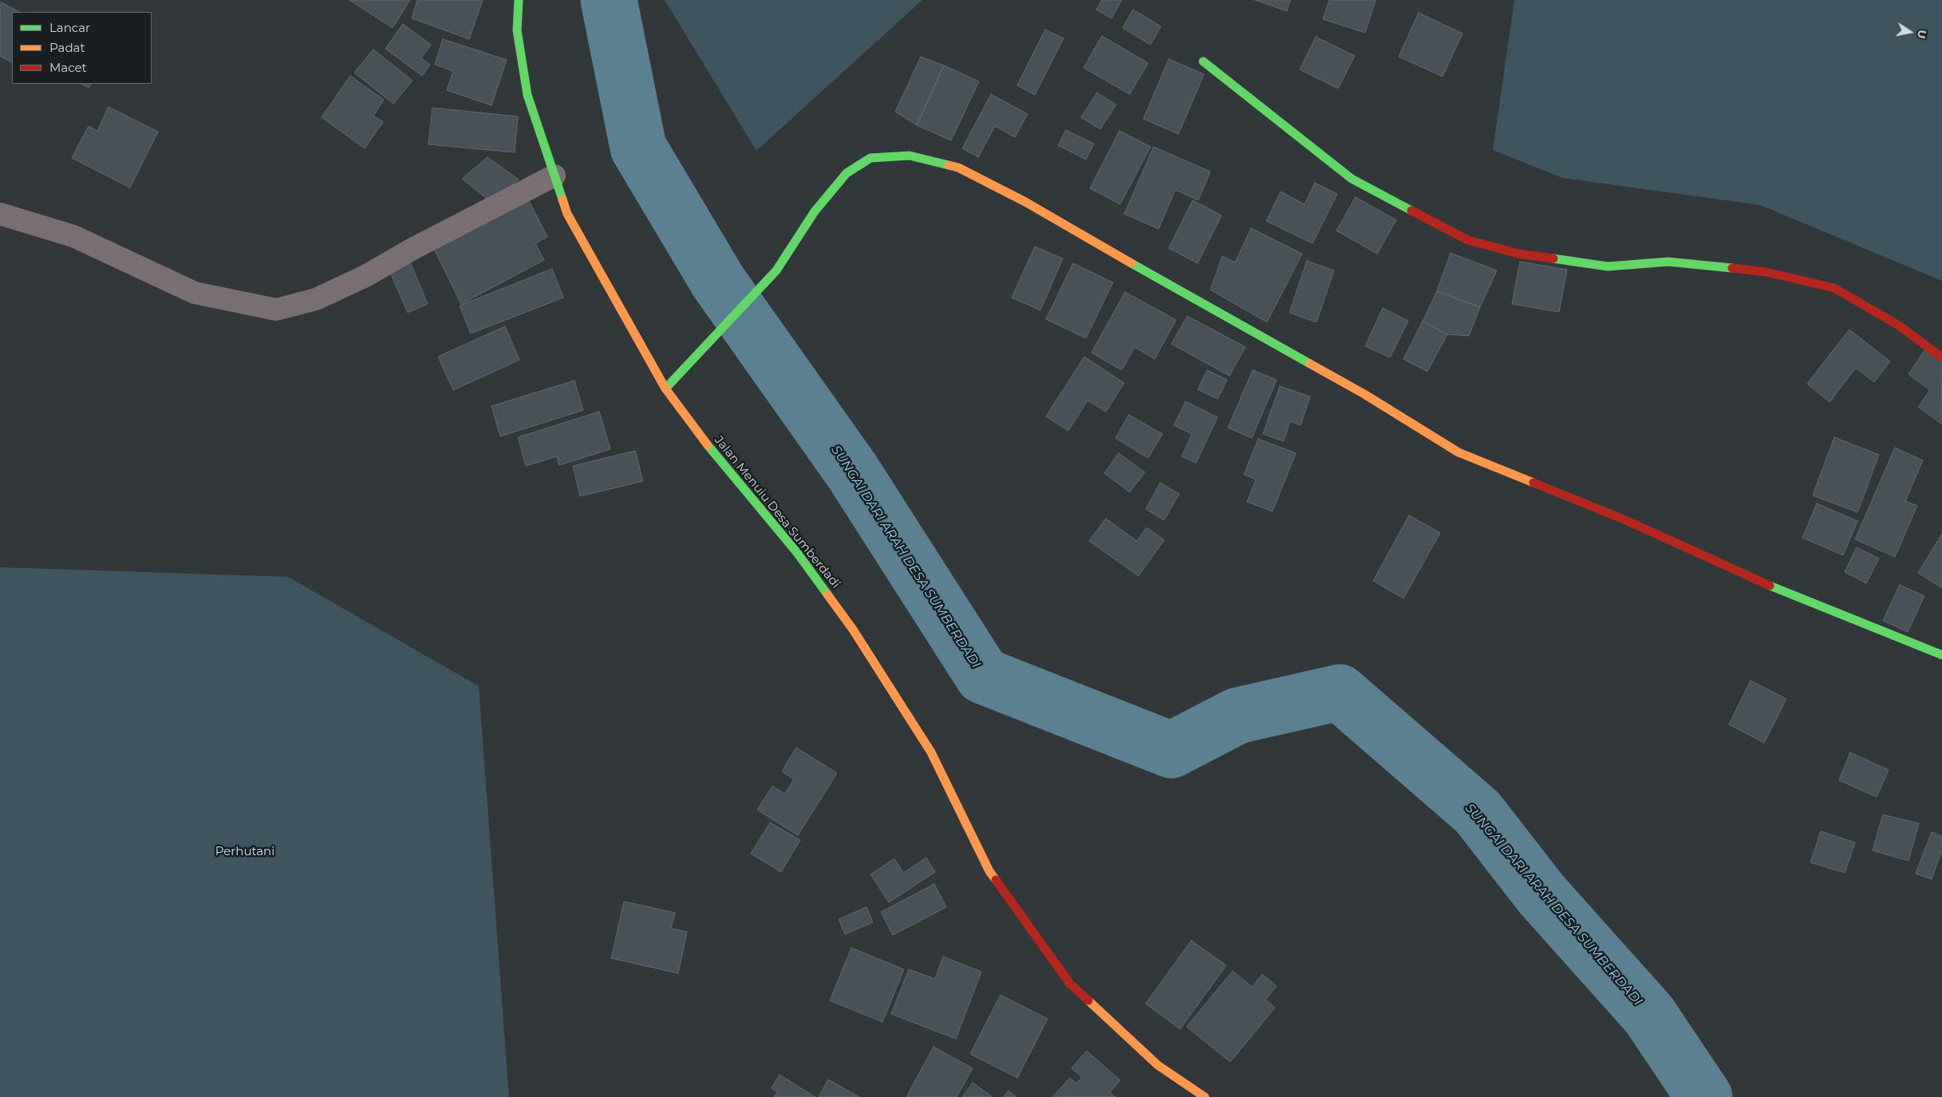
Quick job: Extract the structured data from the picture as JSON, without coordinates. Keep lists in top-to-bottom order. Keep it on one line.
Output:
{"streets":{"street":["Jalan Menuiu Desa Sumberdadi"]},"water":["SUNGAI DARI ARAH DESA SUMBERDADI"],"parks":["Perhutani"],"legend":["Lancar","Padat","Macet"],"north":"right"}
